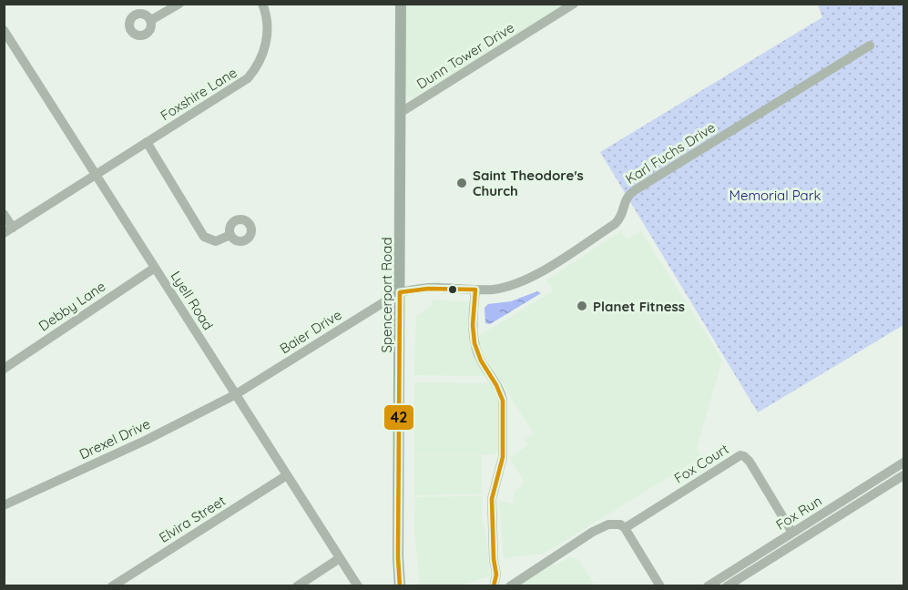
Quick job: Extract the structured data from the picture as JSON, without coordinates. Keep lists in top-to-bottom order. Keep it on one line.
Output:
{"streets":{"main road":["Spencerport Road"],"street":["Dunn Tower Drive","Foxshire Lane","Karl Fuchs Drive","Lyell Road","Debby Lane","Baier Drive","Drexel Drive","Fox Court","Fox Run","Elvira Street"]},"crossings":[["Dunn Tower Drive","Spencerport Road"],["Foxshire Lane","Lyell Road"],["Karl Fuchs Drive","Spencerport Road"],["Karl Fuchs Drive","Baier Drive"],["Spencerport Road","Baier Drive"],["Lyell Road","Debby Lane"],["Lyell Road","Baier Drive"],["Lyell Road","Drexel Drive"],["Lyell Road","Elvira Street"],["Baier Drive","Drexel Drive"],["Fox Court","Fox Run"]],"parks":["Memorial Park"],"places":["Saint Theodore's Church","Planet Fitness"],"lines":["transit line 42"]}
